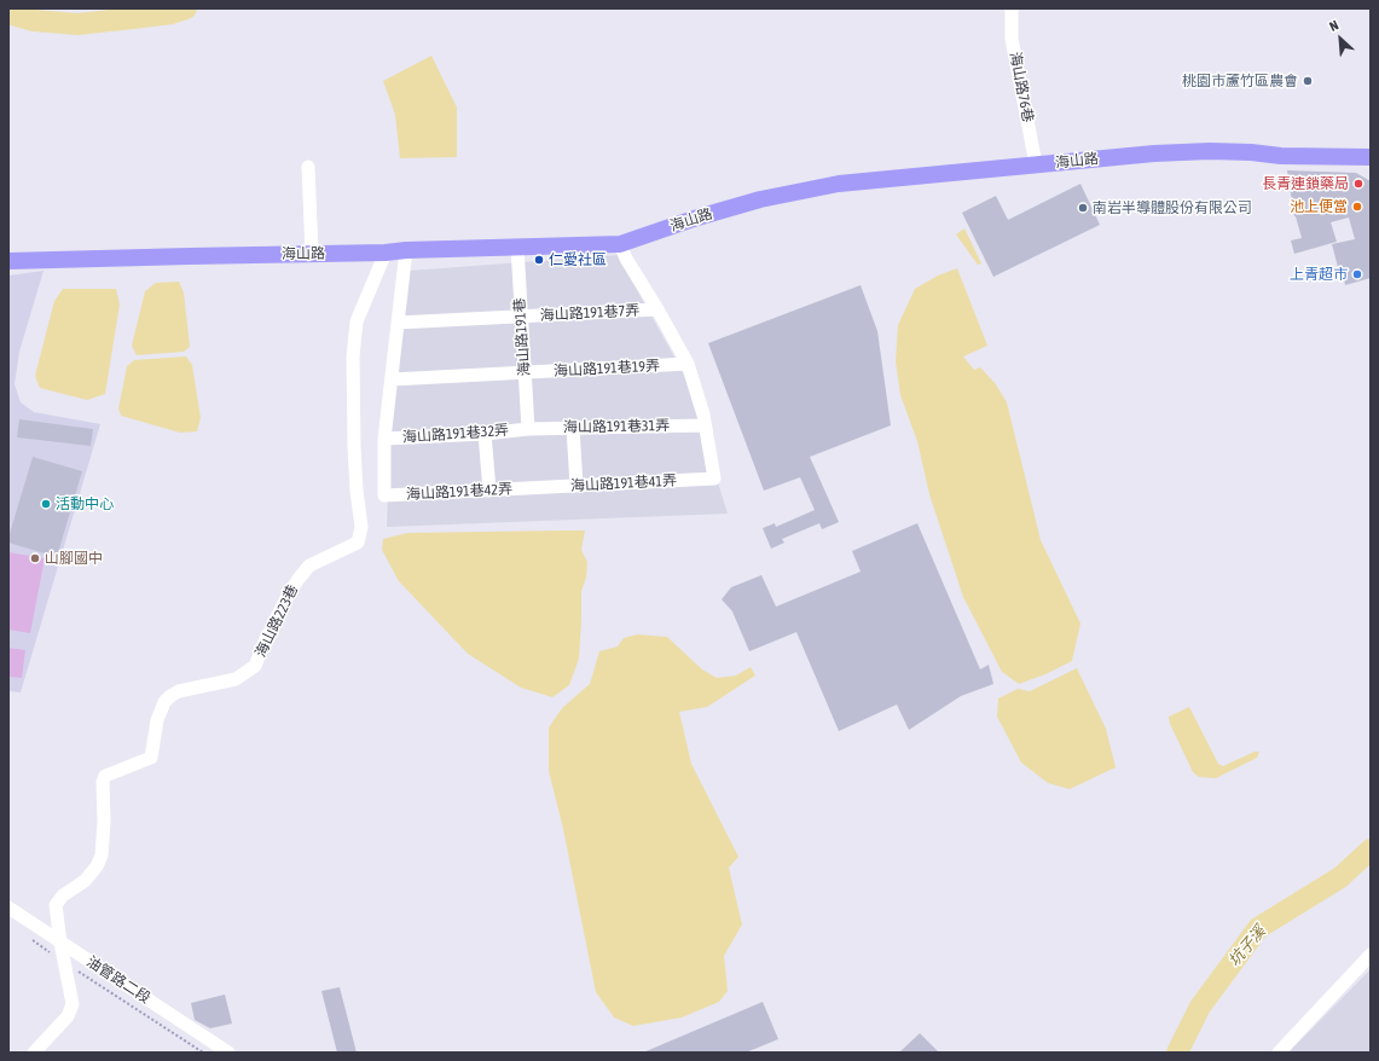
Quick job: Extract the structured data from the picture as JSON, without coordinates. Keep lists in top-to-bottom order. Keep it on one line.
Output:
{"streets":{"main road":["海山路"],"street":["海山路76巷","海山路191巷7弄","海山路191巷","海山路191巷19弄","海山路191巷31弄","海山路191巷32弄","海山路191巷41弄","海山路191巷42弄","海山路223巷","油管路二段"]},"crossings":[["海山路76巷","海山路"],["海山路","海山路191巷"],["海山路","海山路223巷"],["海山路191巷7弄","海山路191巷"],["海山路191巷","海山路191巷19弄"],["海山路191巷","海山路191巷31弄"],["海山路191巷","海山路191巷32弄"],["海山路191巷31弄","海山路191巷32弄"],["海山路191巷31弄","海山路191巷41弄"],["海山路191巷32弄","海山路191巷42弄"],["海山路191巷41弄","海山路191巷42弄"],["海山路223巷","油管路二段"]],"water":["坑子溪"],"places":["桃園市蘆竹區農會","長青連鎖藥局","池上便當","南岩半導體股份有限公司","仁愛社區","上青超市","活動中心","山腳國中"],"north":"top left"}
